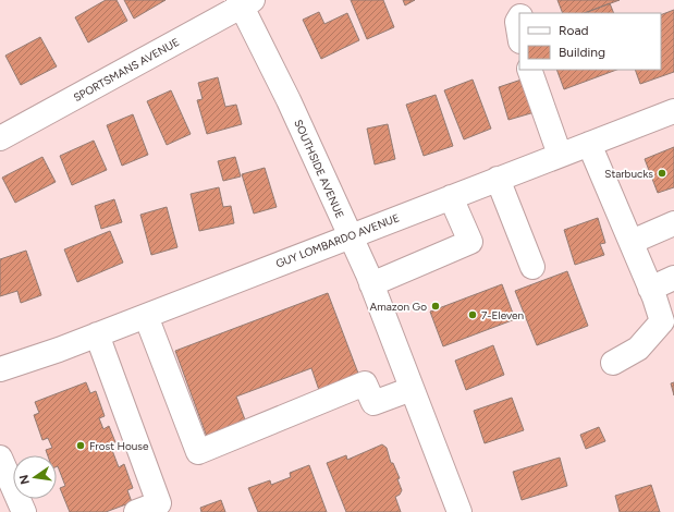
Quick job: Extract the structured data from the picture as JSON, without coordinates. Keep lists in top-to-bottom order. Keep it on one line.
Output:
{"streets":{"street":["SPORTSMANS AVENUE","SOUTHSIDE AVENUE","GUY LOMBARDO AVENUE"]},"crossings":[["SPORTSMANS AVENUE","SOUTHSIDE AVENUE"],["SOUTHSIDE AVENUE","GUY LOMBARDO AVENUE"]],"places":["Starbucks","Amazon Go","7-Eleven","Frost House"],"legend":["Road","Building"],"north":"left"}
